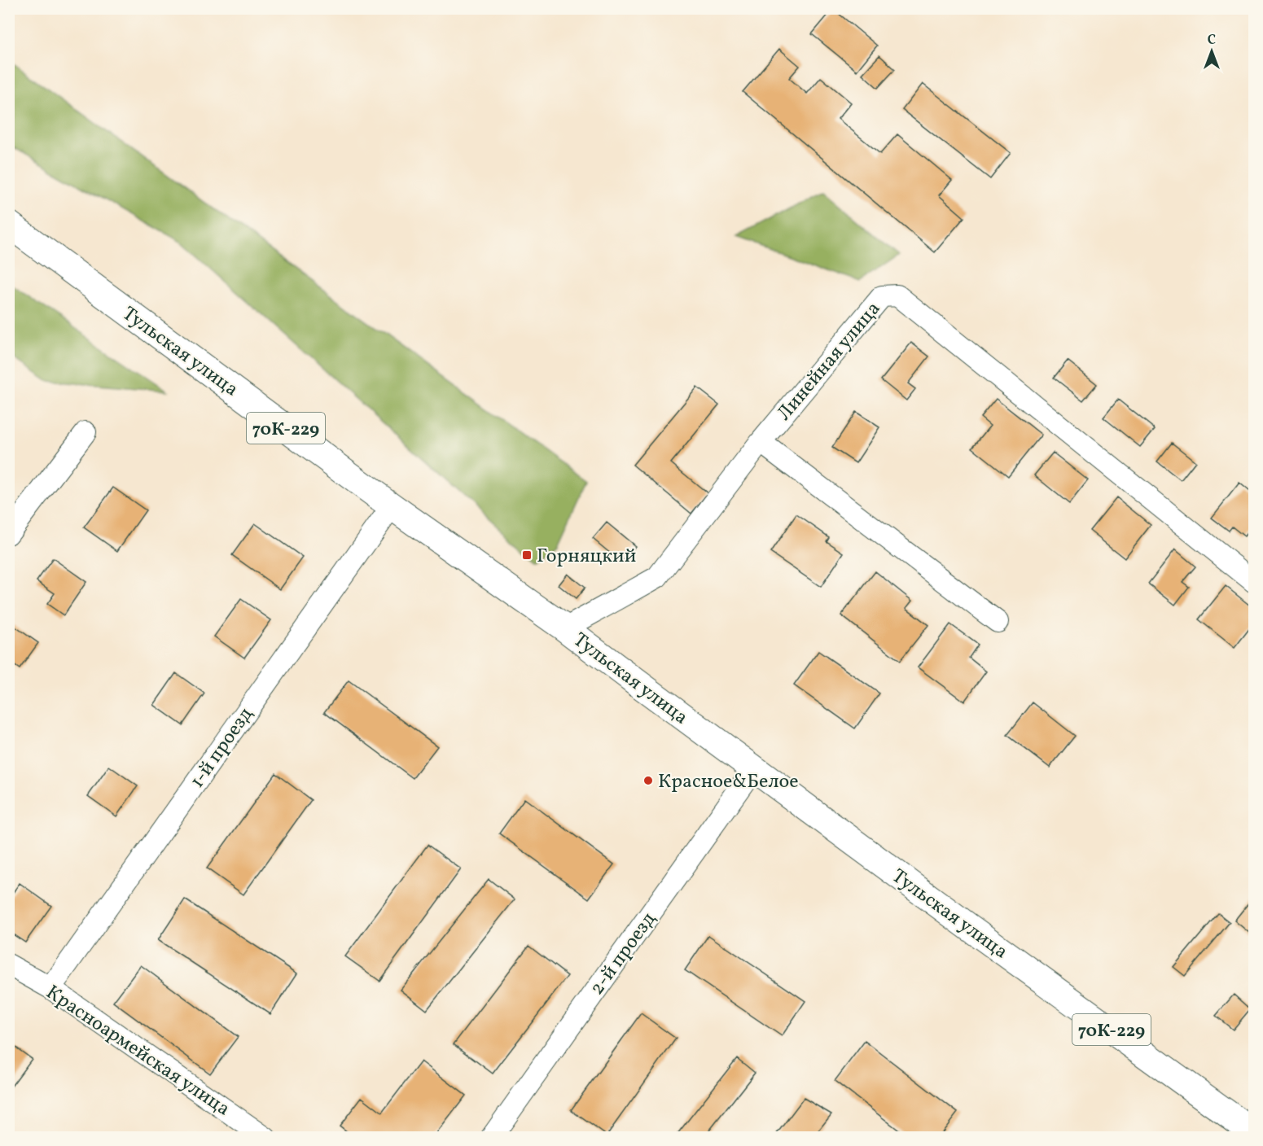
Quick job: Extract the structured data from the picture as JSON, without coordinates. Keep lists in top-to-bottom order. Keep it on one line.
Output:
{"streets":{"main road":["Тульская улица","70К-229"],"street":["Линейная улица","1-й проезд","2-й проезд","Красноармейская улица"]},"crossings":[["Тульская улица","Линейная улица"],["Тульская улица","1-й проезд"],["Тульская улица","2-й проезд"],["1-й проезд","Красноармейская улица"]],"places":{"transit":["Горняцкий"],"other":["Красное&Белое"]},"north":"top"}
